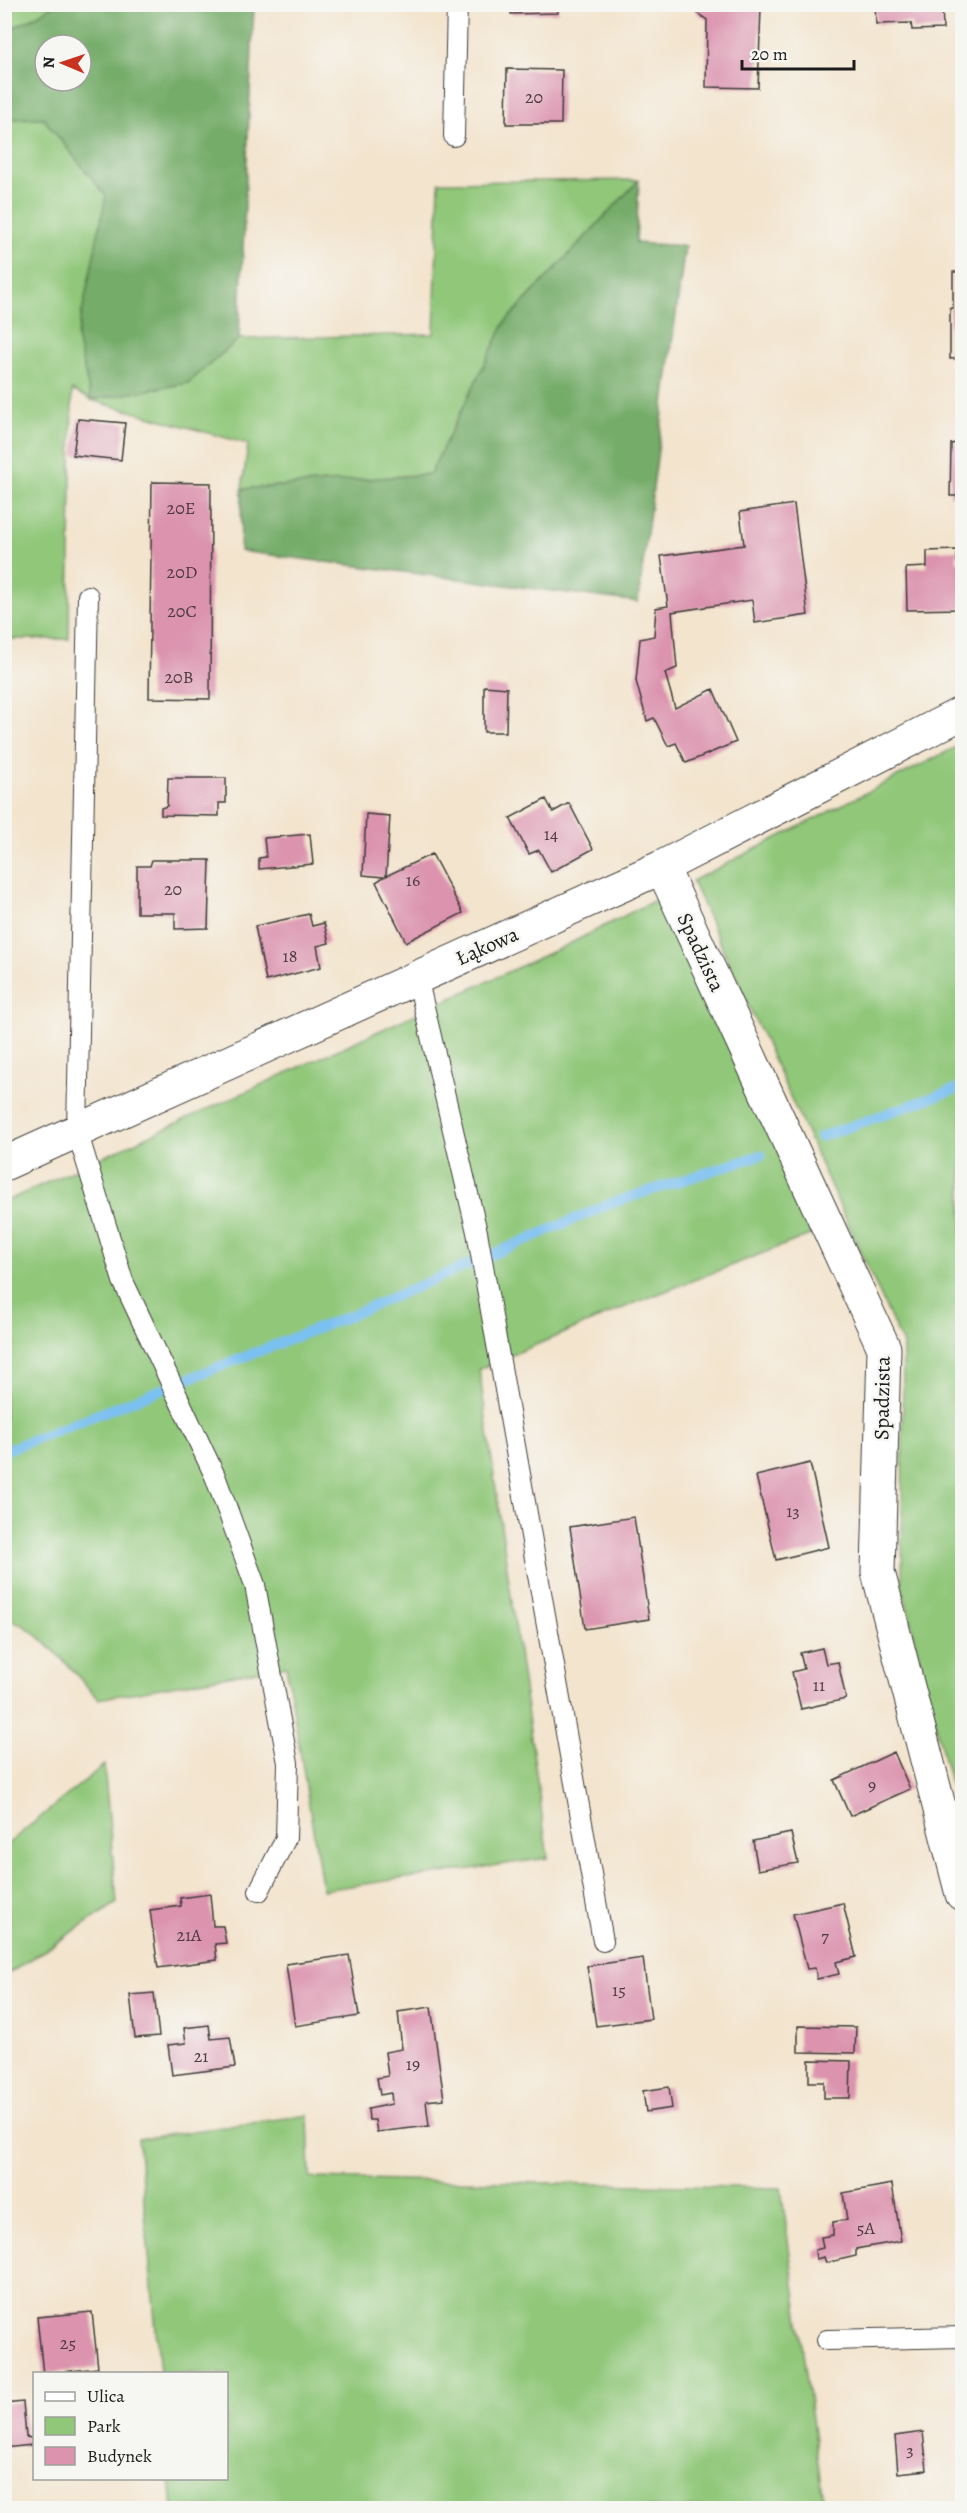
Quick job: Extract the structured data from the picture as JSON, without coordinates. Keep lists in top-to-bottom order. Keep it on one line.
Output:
{"streets":{"street":["Łąkowa","Spadzista"]},"crossings":[["Łąkowa","Spadzista"]],"house_numbers":["20","20E","20D","20C","20B","14","16","20","18","13","11","9","21A","7","15","21","19","5A","25","3"],"legend":["Ulica","Park","Budynek"],"scale_bar":"20 m","north":"left"}
